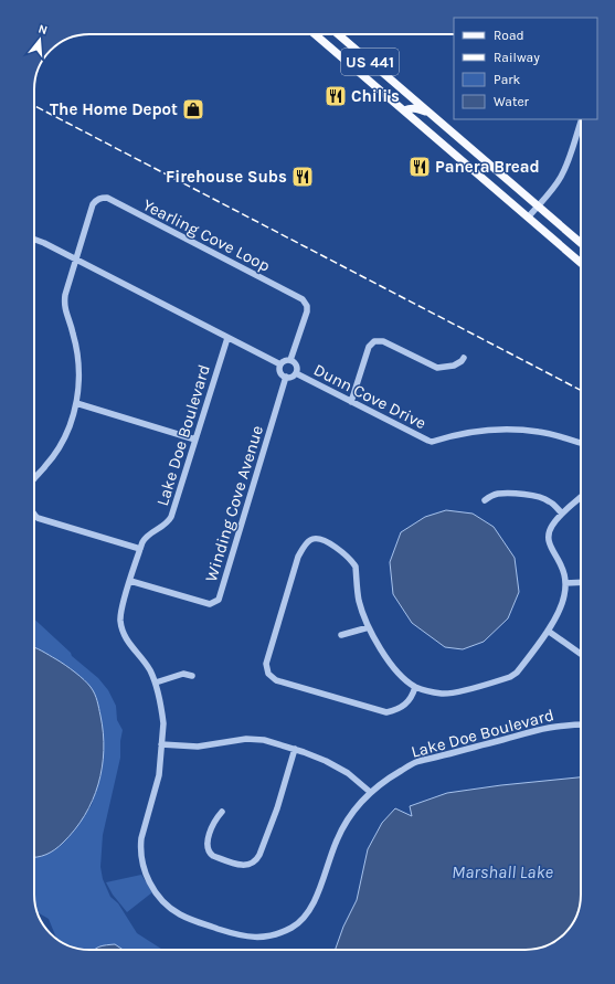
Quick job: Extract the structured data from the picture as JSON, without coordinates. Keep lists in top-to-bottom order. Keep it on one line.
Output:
{"streets":{"main road":["US 441"],"street":["Yearling Cove Loop","Dunn Cove Drive","Lake Doe Boulevard","Winding Cove Avenue"]},"crossings":[["Yearling Cove Loop","Dunn Cove Drive"],["Yearling Cove Loop","Winding Cove Avenue"],["Dunn Cove Drive","Winding Cove Avenue"],["Lake Doe Boulevard","Winding Cove Avenue"]],"water":["Marshall Lake"],"places":{"restaurant":["Chili's","Panera Bread","Firehouse Subs"],"shop":["The Home Depot"]},"legend":["Road","Railway","Park","Water"],"north":"top"}
